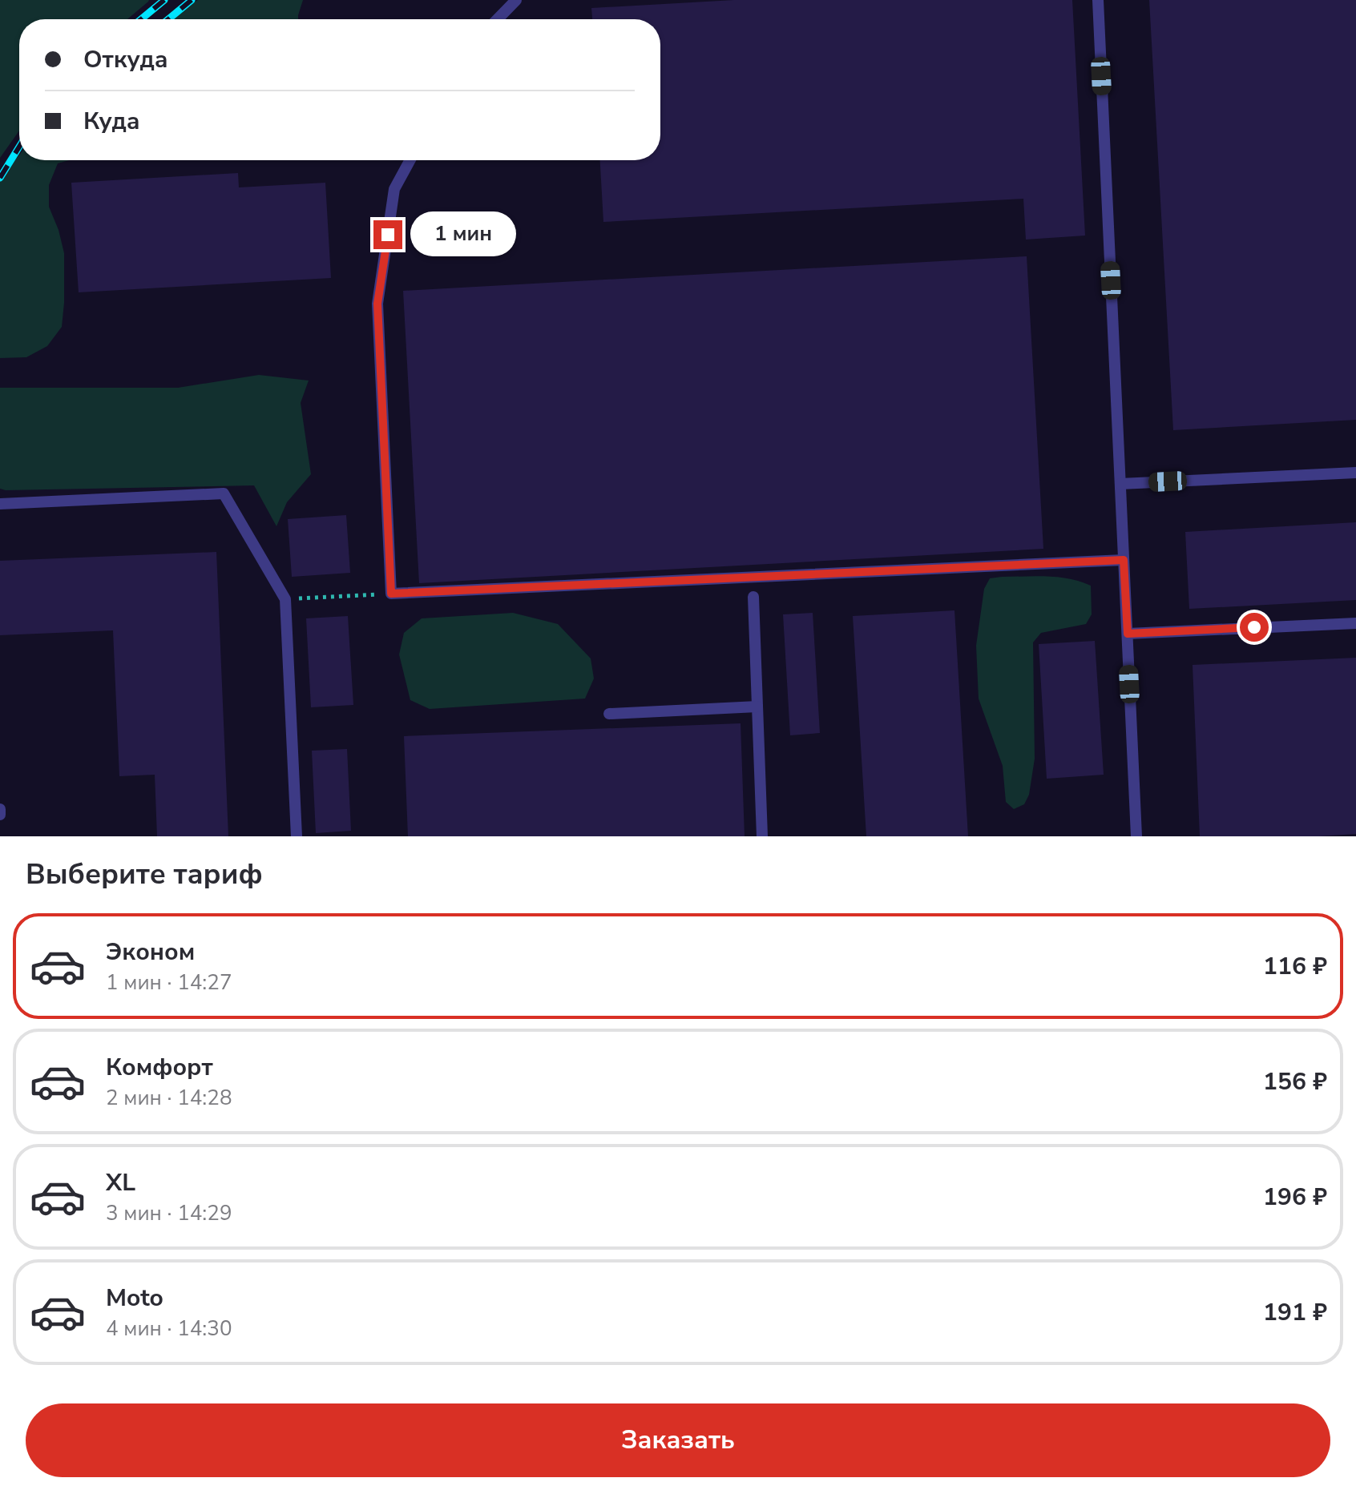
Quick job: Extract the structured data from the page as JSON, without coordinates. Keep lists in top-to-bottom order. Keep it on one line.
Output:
{"page":{"banner":["Откуда","Куда"],"bubble":"1 мин","heading":"Выберите тариф","list":[{"name":"Эконом","note":"1 мин · 14:27","value":"116 ₽"},{"name":"Комфорт","note":"2 мин · 14:28","value":"156 ₽"},{"name":"XL","note":"3 мин · 14:29","value":"196 ₽"},{"name":"Moto","note":"4 мин · 14:30","value":"191 ₽"}],"buttons":"Заказать"}}
